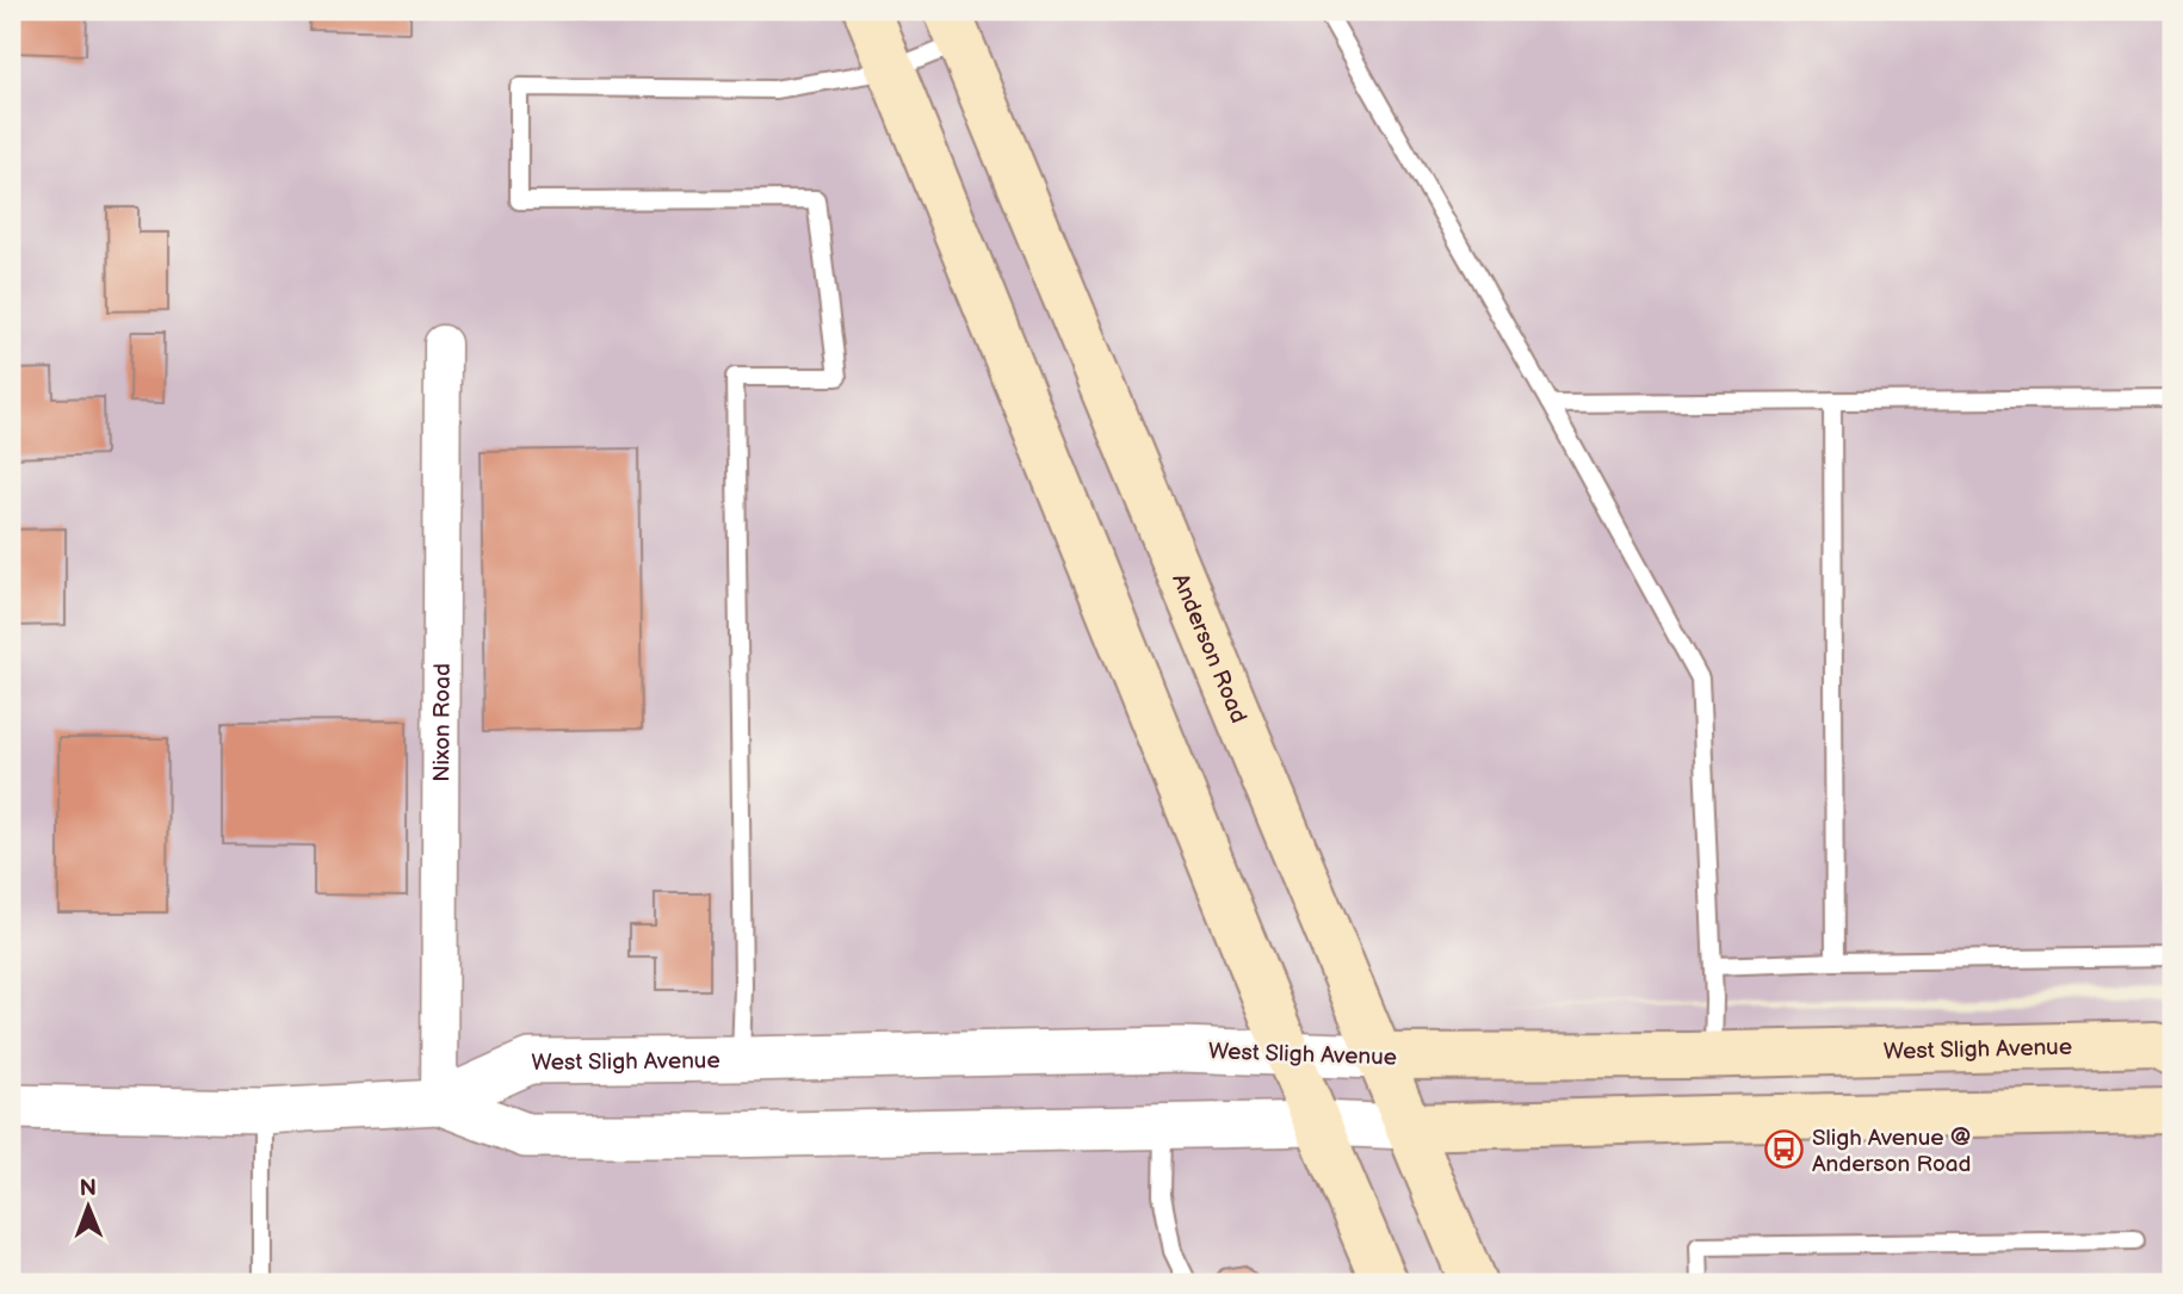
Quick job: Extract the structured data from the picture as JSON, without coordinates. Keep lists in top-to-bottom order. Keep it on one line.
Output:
{"streets":{"main road":["Anderson Road","West Sligh Avenue"],"street":["Nixon Road"]},"crossings":[["Anderson Road","West Sligh Avenue"],["Nixon Road","West Sligh Avenue"]],"places":{"bus stop":["Sligh Avenue @ Anderson Road"]},"north":"top"}
